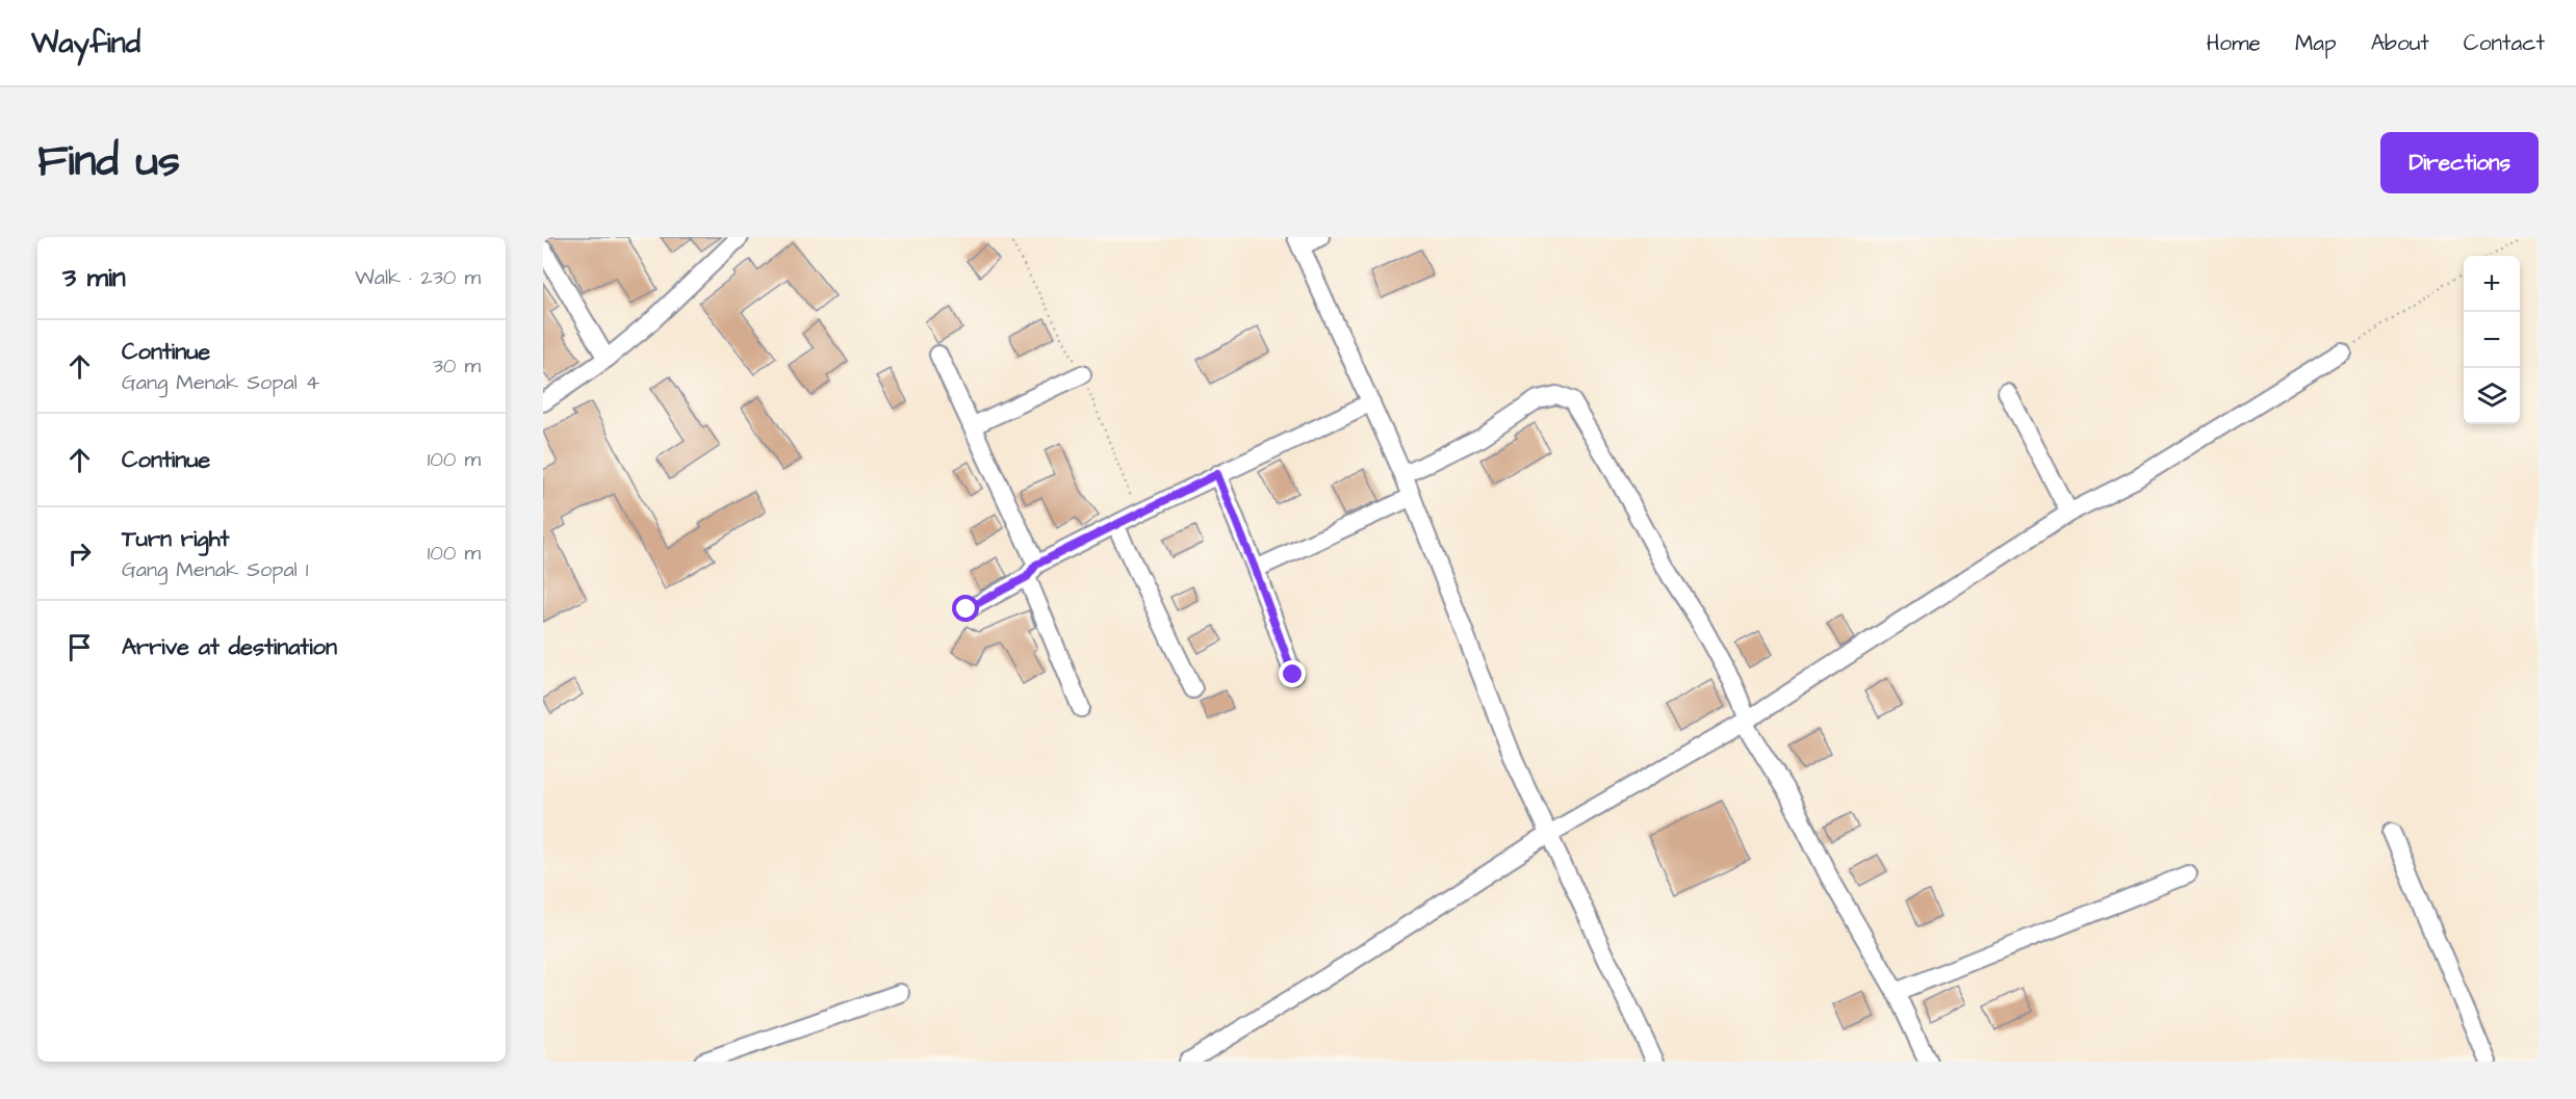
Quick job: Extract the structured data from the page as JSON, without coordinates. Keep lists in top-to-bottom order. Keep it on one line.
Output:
{"page":{"header":"Wayfind","nav":["Home","Map","About","Contact"],"title":"Find us","buttons":"Directions","heading":["3 min","Walk · 230 m"],"map_buttons":["+","−"],"list":[["Continue","Gang Menak Sopal 4","30 m"],["Continue","100 m"],["Turn right","Gang Menak Sopal 1","100 m"],"Arrive at destination"]}}
